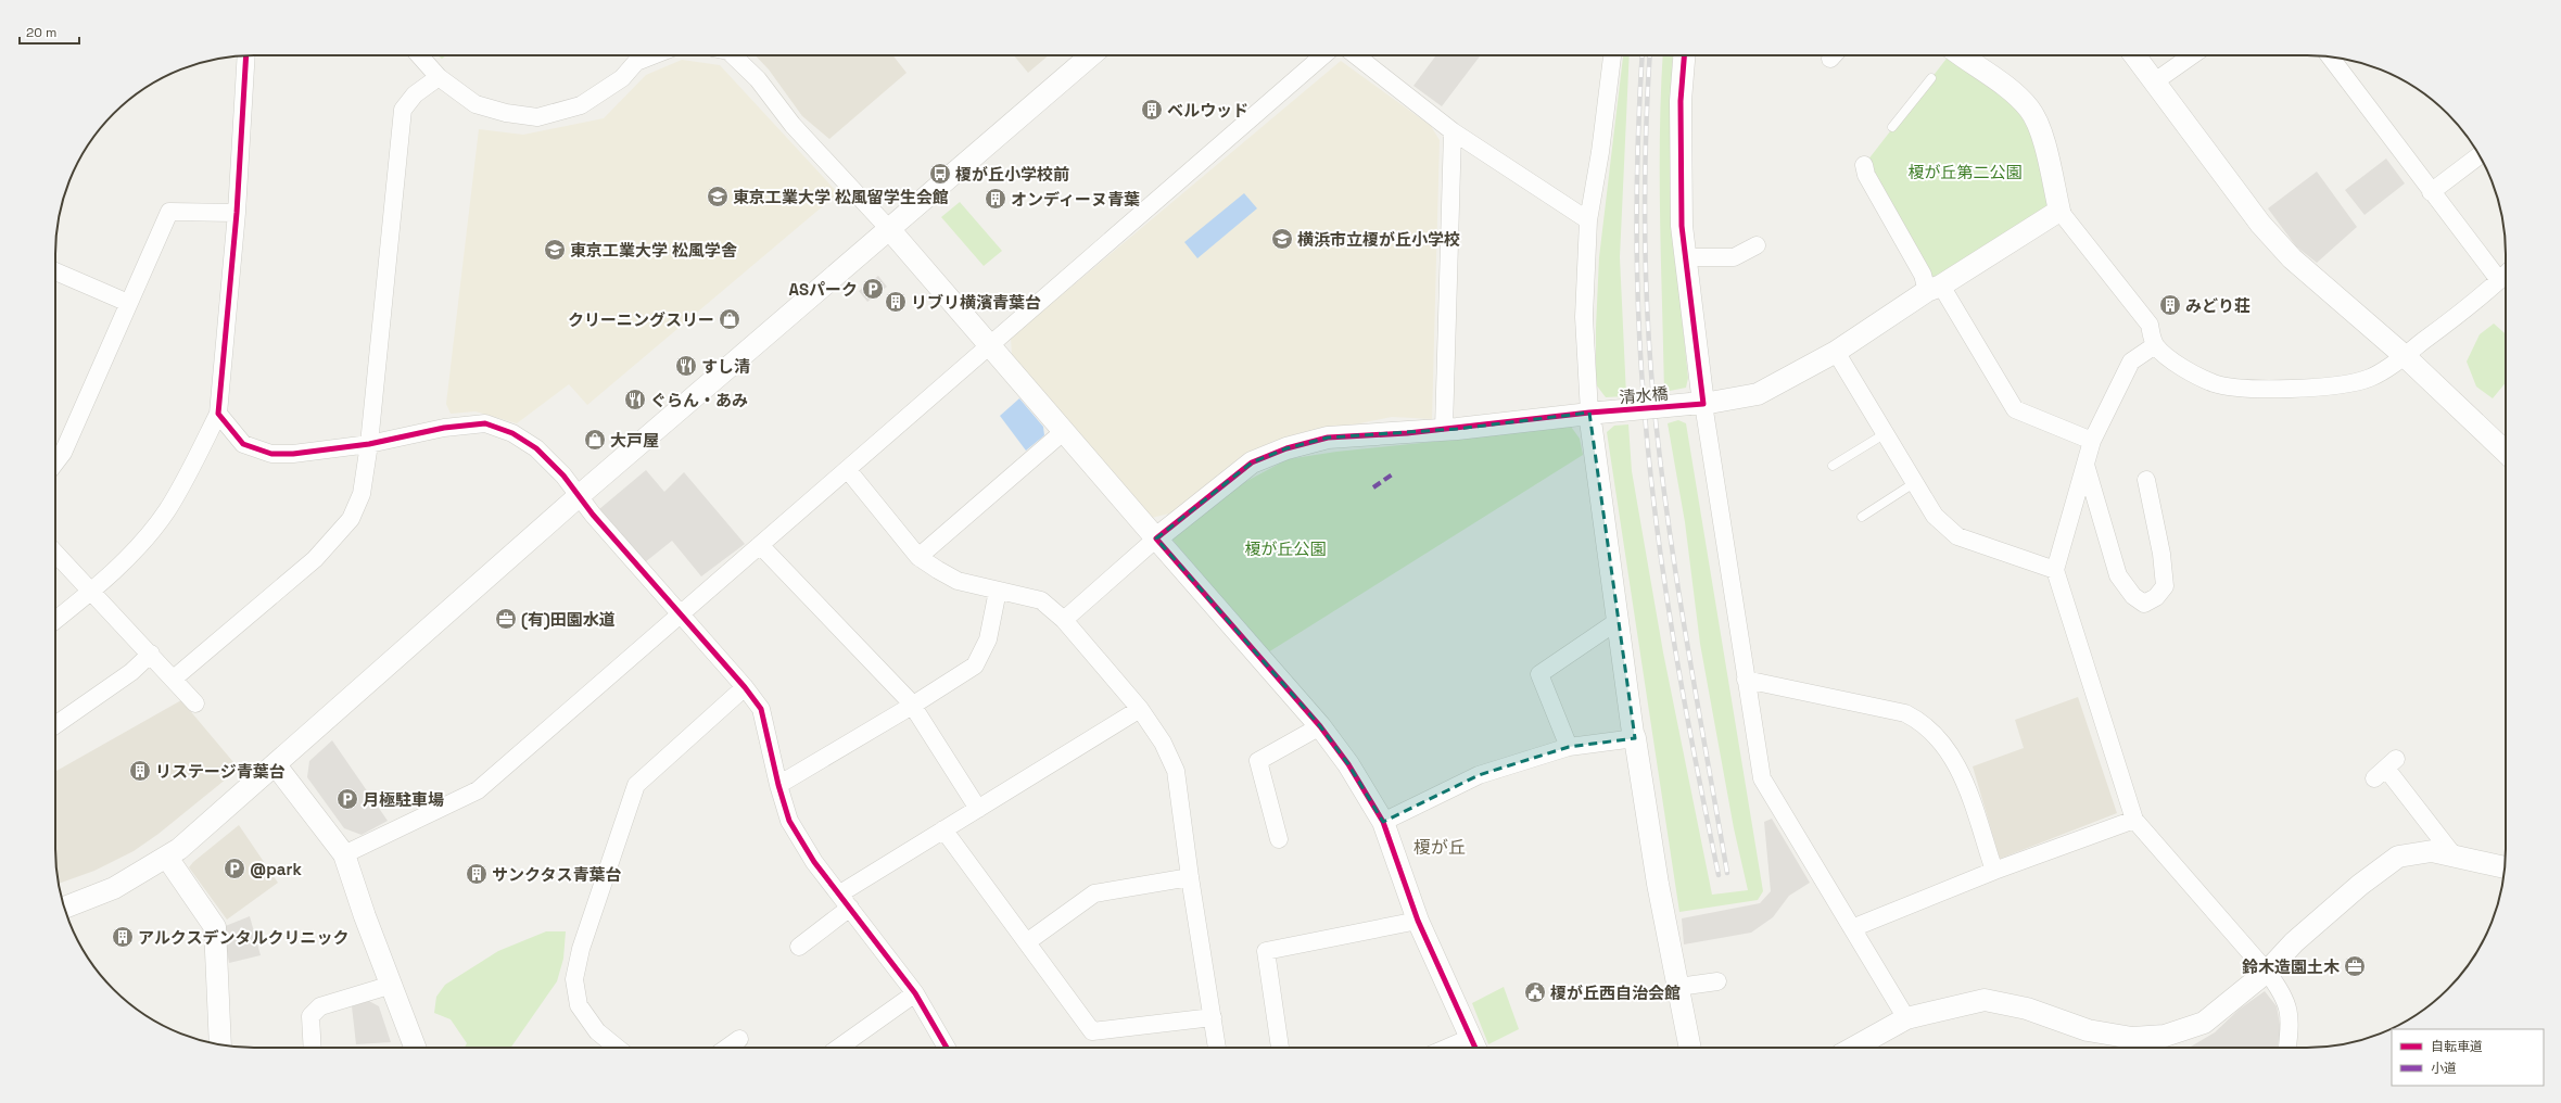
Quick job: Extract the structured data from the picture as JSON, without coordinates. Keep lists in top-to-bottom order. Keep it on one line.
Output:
{"streets":{"street":["清水橋"]},"districts":["榎が丘"],"parks":["榎が丘第二公園","榎が丘公園"],"places":{"building":["ベルウッド","オンディーヌ青葉","リブリ横濱青葉台","みどり荘","リステージ青葉台","サンクタス青葉台","アルクスデンタルクリニック"],"bus stop":["榎が丘小学校前"],"school or university":["東京工業大学 松風留学生会館","横浜市立榎が丘小学校","東京工業大学 松風学舎"],"parking":["ASパーク","月極駐車場","@park"],"shop":["クリーニングスリー","大戸屋"],"restaurant":["すし清","ぐらん・あみ"],"office":["(有)田園水道","鈴木造園土木"],"public building":["榎が丘西自治会館"]},"legend":["自転車道","小道"],"scale_bar":"20 m"}
